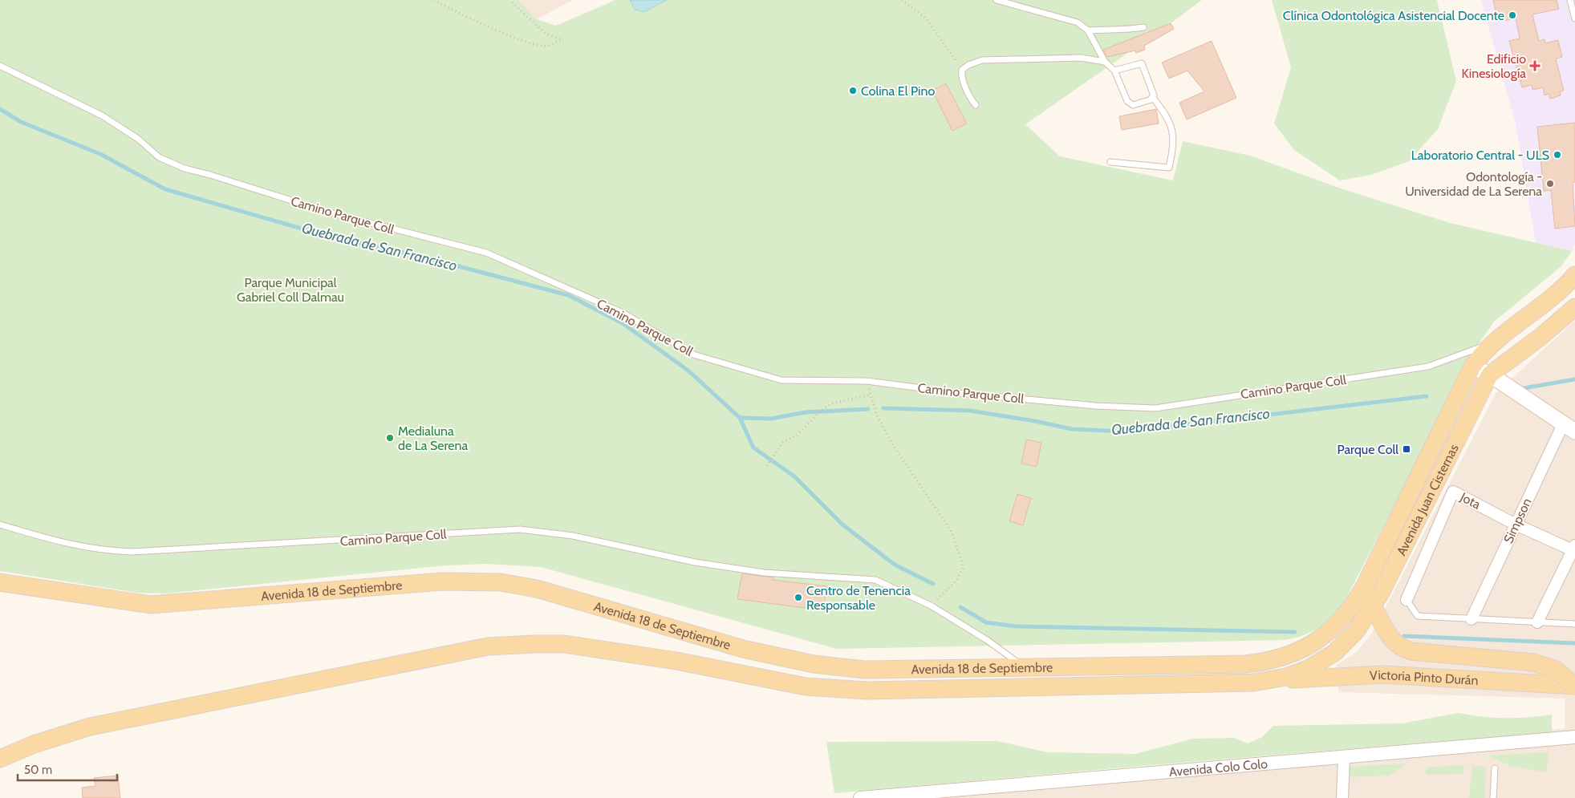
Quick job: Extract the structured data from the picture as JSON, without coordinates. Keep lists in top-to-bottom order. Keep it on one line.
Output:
{"streets":{"main road":["Avenida Juan Cisternas","Avenida 18 de Septiembre","Victoria Pinto Durán"],"street":["Jota","Simpson","Avenida Colo Colo"],"lane":["Camino Parque Coll"]},"crossings":[["Camino Parque Coll","Avenida Juan Cisternas"],["Camino Parque Coll","Avenida 18 de Septiembre"],["Avenida Juan Cisternas","Avenida 18 de Septiembre"],["Avenida Juan Cisternas","Victoria Pinto Durán"],["Jota","Simpson"],["Avenida 18 de Septiembre","Victoria Pinto Durán"]],"water":["Quebrada de San Francisco"],"parks":["Parque Municipal Gabriel Coll Dalmau"],"places":{"other":["Clínica Odontológica Asistencial Docente","Colina El Pino","Laboratorio Central - ULS","Odontología - Universidad de La Serena","Medialuna de La Serena","Centro de Tenencia Responsable"],"health":["Edificio Kinesiología"],"transit":["Parque Coll"]},"scale_bar":"50 m"}
